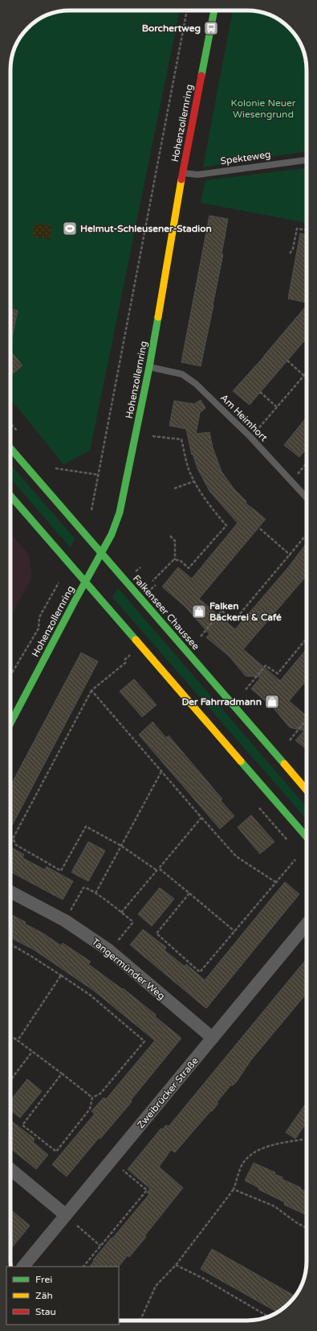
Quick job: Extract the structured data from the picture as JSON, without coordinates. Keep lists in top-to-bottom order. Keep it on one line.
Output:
{"streets":{"main road":["Hohenzollernring","Falkenseer Chaussee"],"street":["Tangermünder Weg","Zweibrücker Straße"],"lane":["Spekteweg","Am Heimhort"]},"crossings":[["Hohenzollernring","Spekteweg"],["Hohenzollernring","Am Heimhort"],["Hohenzollernring","Falkenseer Chaussee"],["Tangermünder Weg","Zweibrücker Straße"]],"parks":["Kolonie Neuer Wiesengrund"],"places":{"bus stop":["Borchertweg"],"sports":["Helmut-Schleusener-Stadion"],"shop":["Falken Bäckerei & Café","Der Fahrradmann"]},"legend":["Frei","Zäh","Stau"]}
